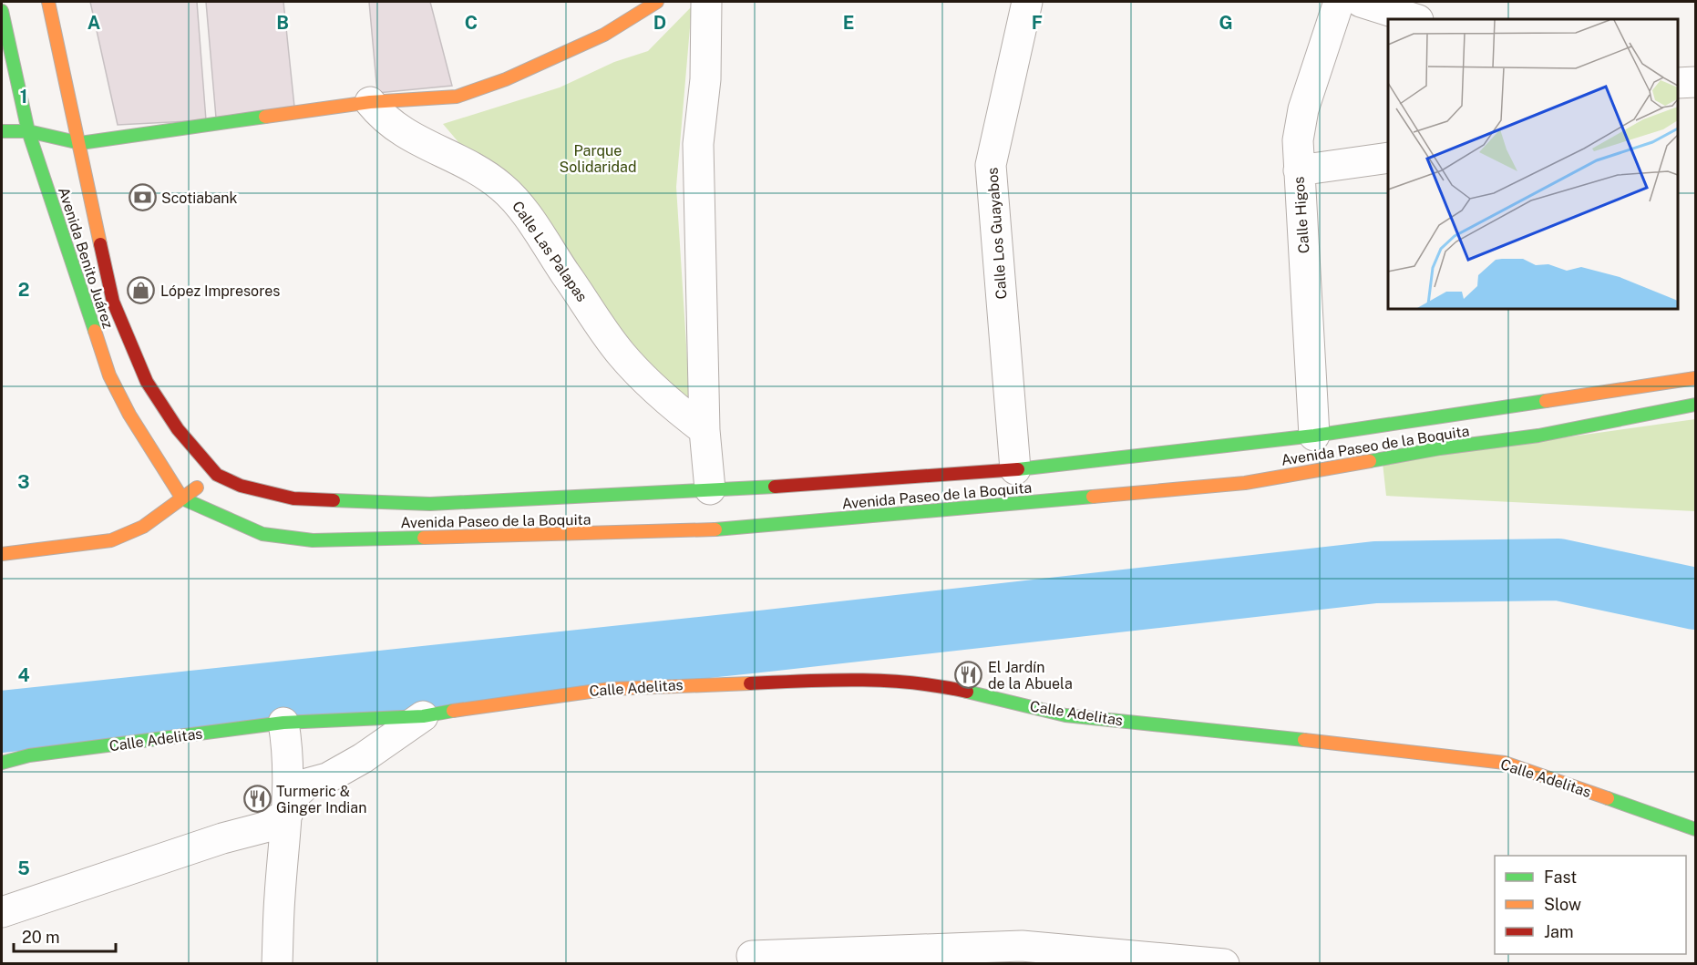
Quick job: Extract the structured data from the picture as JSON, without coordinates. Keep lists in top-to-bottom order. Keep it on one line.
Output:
{"streets":{"main road":["Avenida Benito Juárez","Avenida Paseo de la Boquita","Calle Adelitas"],"street":["Calle Higos","Calle Los Guayabos","Calle Las Palapas"]},"crossings":[["Calle Higos","Avenida Paseo de la Boquita"],["Calle Los Guayabos","Avenida Paseo de la Boquita"],["Avenida Benito Juárez","Avenida Paseo de la Boquita"]],"parks":["Parque Solidaridad"],"places":{"bank":["Scotiabank"],"shop":["López Impresores"],"restaurant":["El Jardín de la Abuela","Turmeric & Ginger Indian"]},"legend":["Fast","Slow","Jam"],"scale_bar":"20 m","grid":{"columns":["A","B","C","D","E","F","G"],"rows":["1","2","3","4","5"]}}
